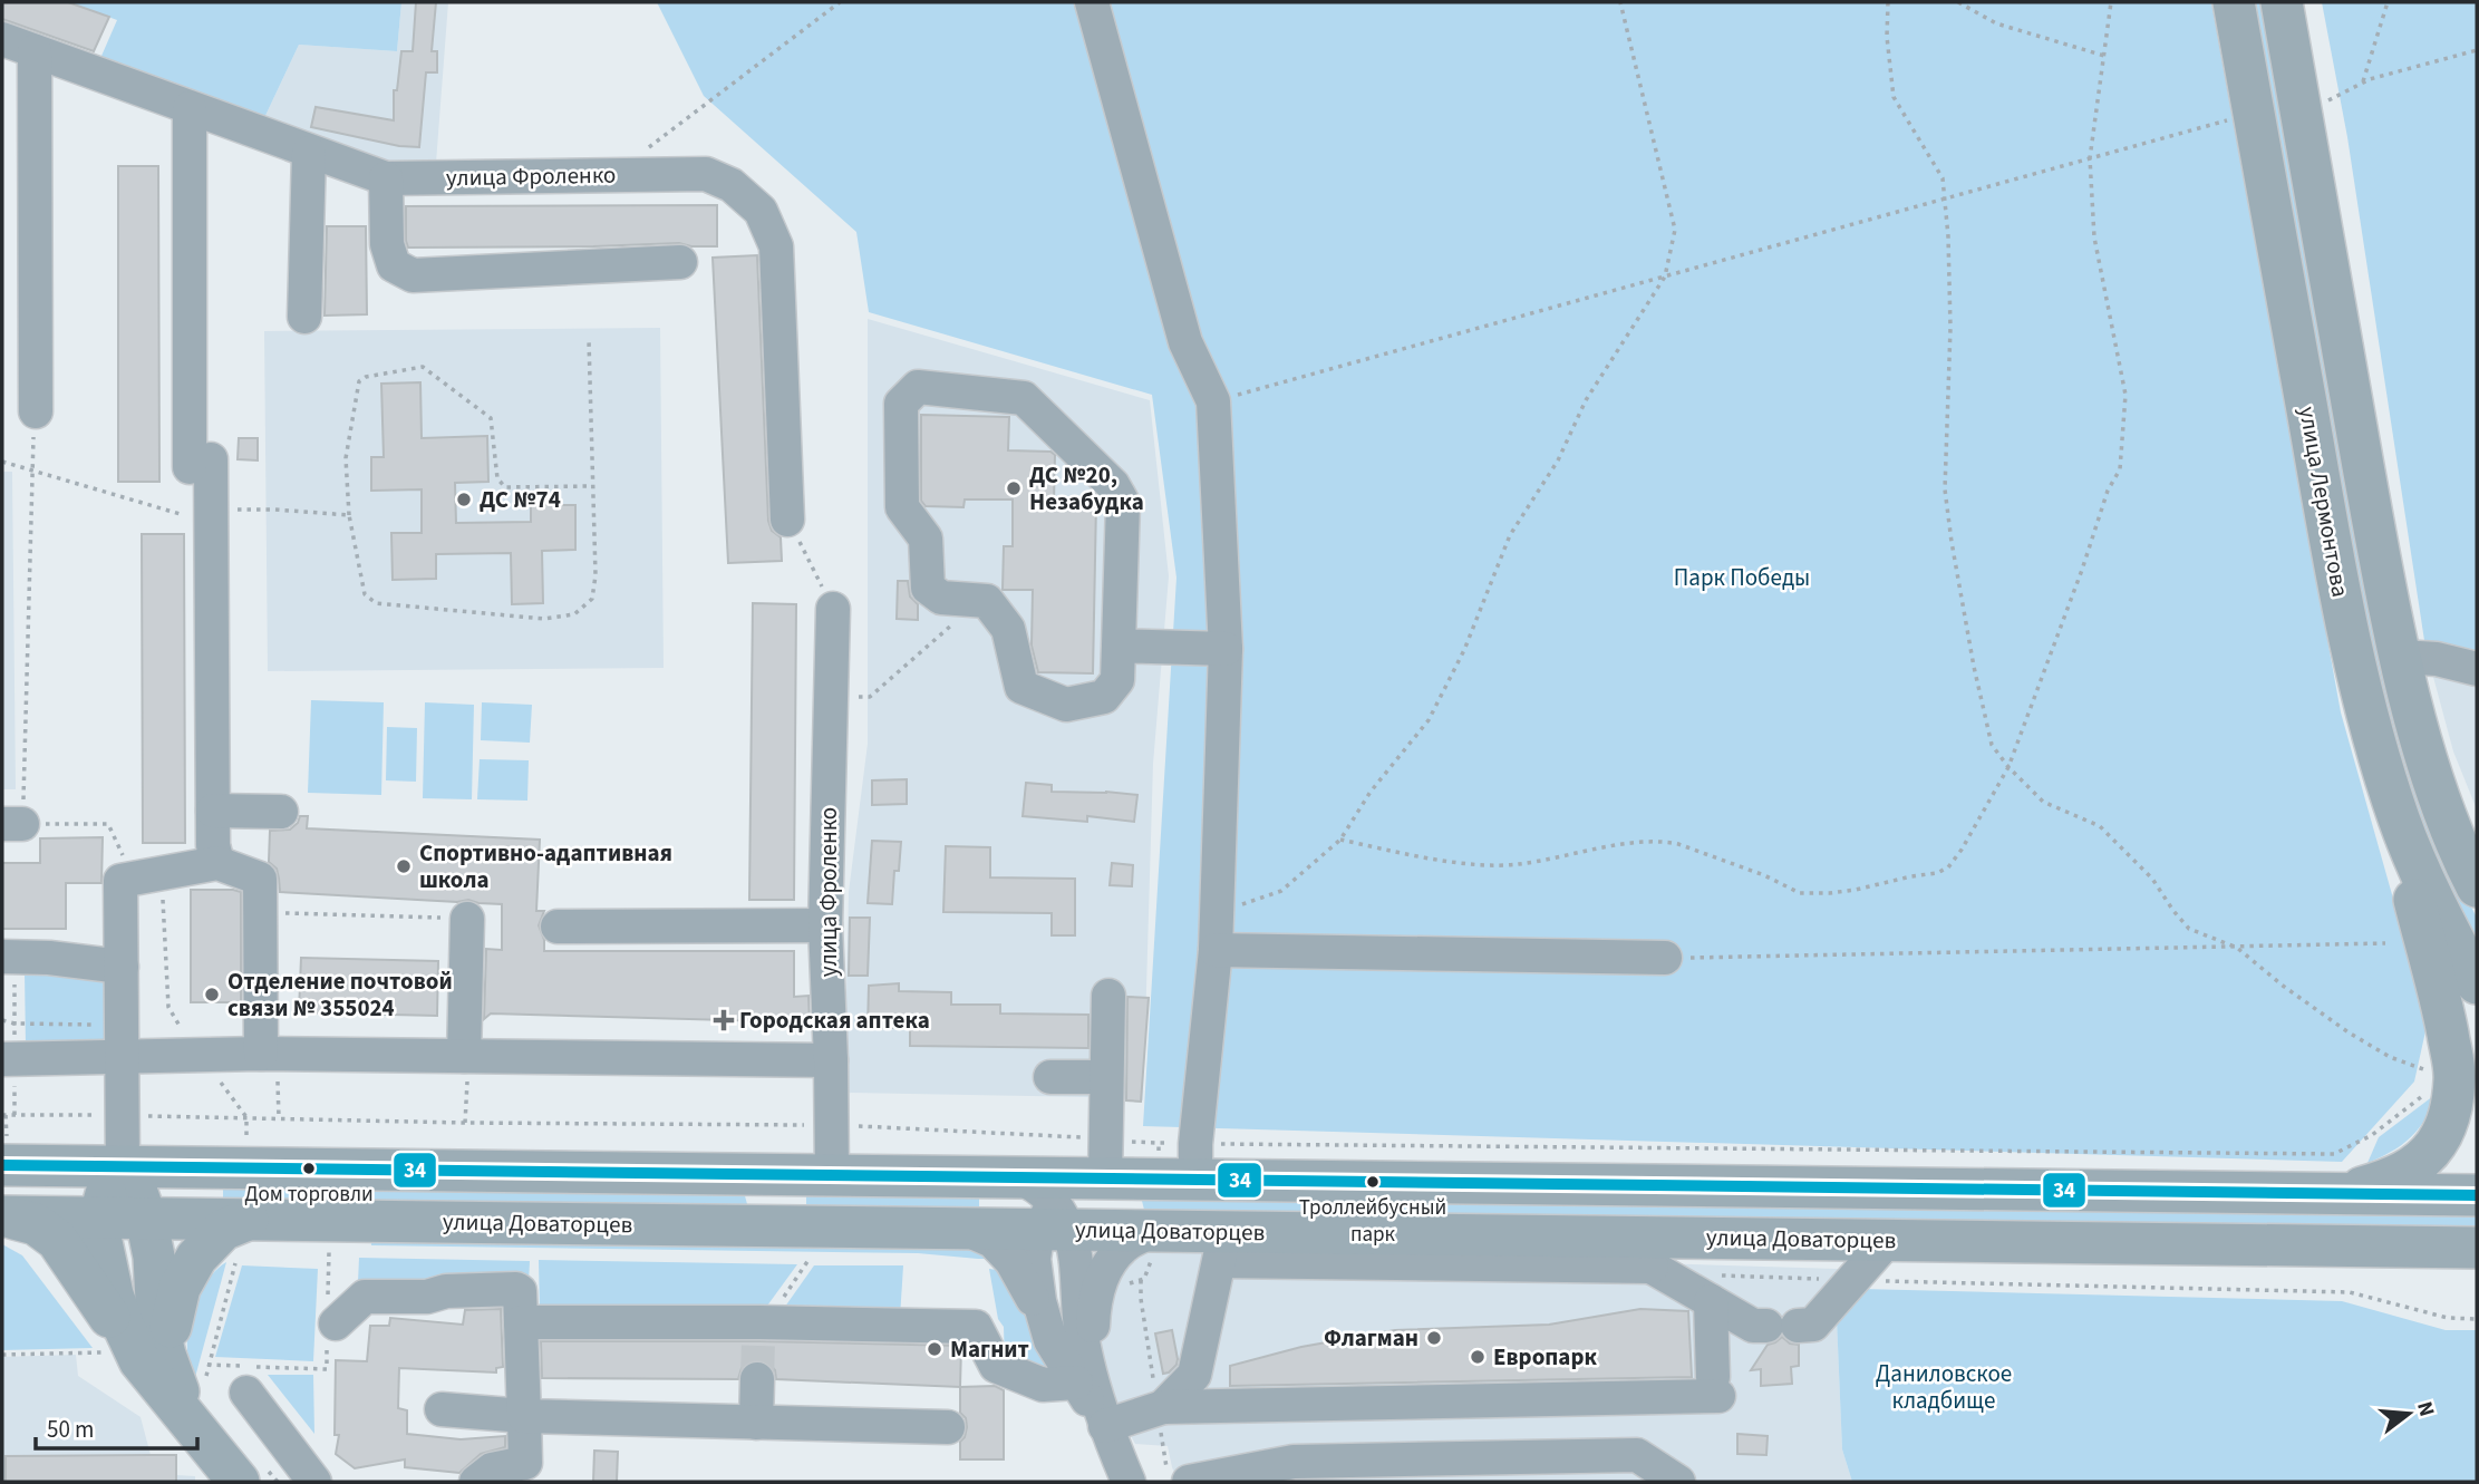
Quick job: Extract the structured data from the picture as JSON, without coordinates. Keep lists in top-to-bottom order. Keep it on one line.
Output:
{"streets":{"main road":["улица Лермонтова","улица Доваторцев"],"street":["улица Фроленко"]},"parks":["Парк Победы","Даниловское кладбище"],"places":{"other":["ДС №20, Незабудка","ДС №74","Спортивно-адаптивная школа","Отделение почтовой связи № 355024","Дом торговли","Троллейбусный парк","Флагман","Магнит","Европарк"],"health":["Городская аптека"]},"lines":["transit line 34"],"scale_bar":"50 m","north":"right"}
